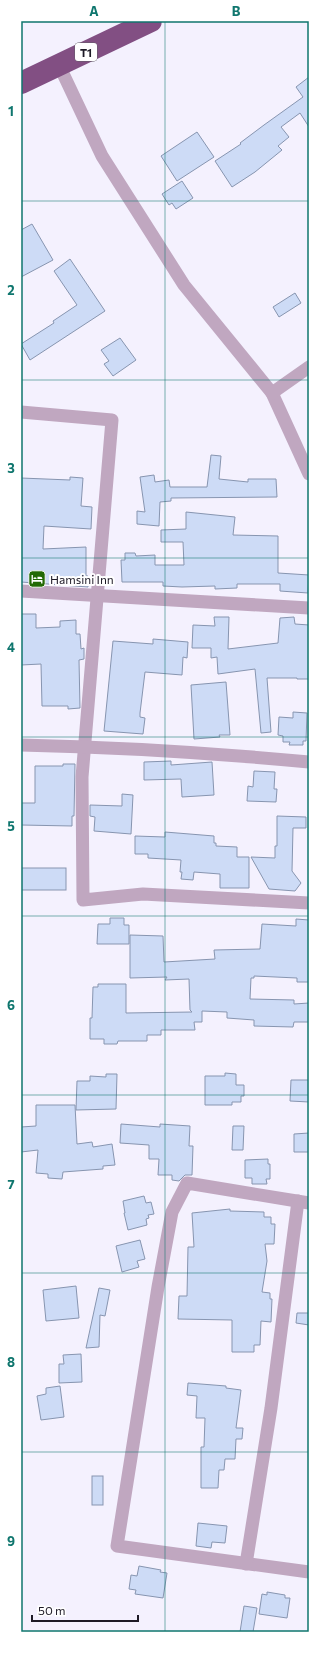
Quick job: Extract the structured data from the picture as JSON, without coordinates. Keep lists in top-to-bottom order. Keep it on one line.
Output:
{"streets":{"highway":["T1"]},"places":{"hotel":["Hamsini Inn"]},"scale_bar":"50 m","grid":{"columns":["A","B"],"rows":["1","2","3","4","5","6","7","8","9"]}}
